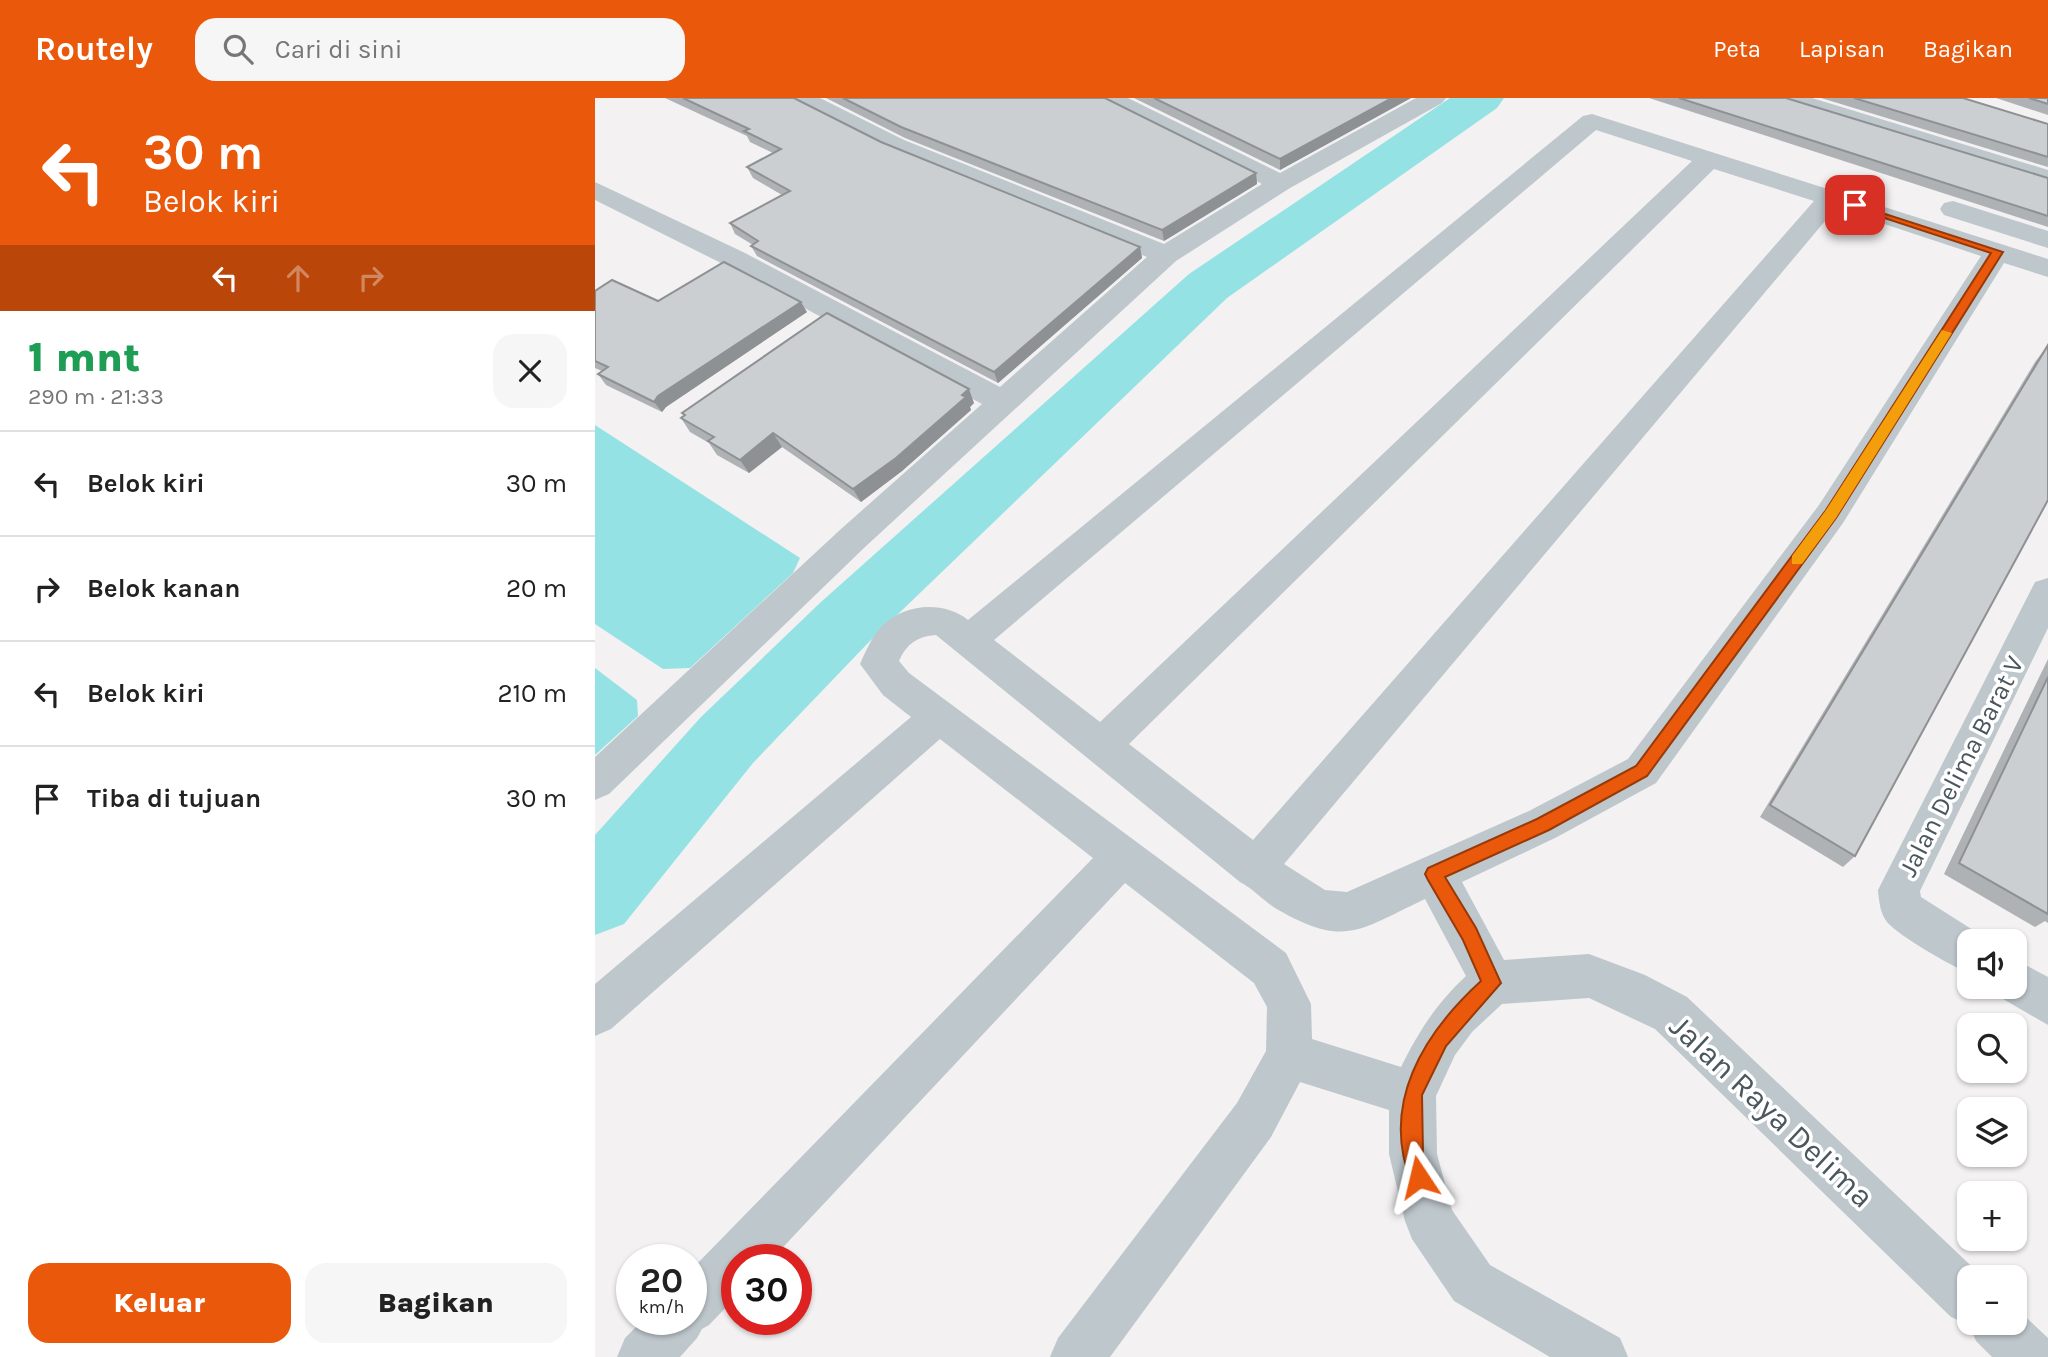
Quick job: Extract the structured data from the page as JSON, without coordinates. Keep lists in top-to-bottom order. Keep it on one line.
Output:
{"streets":{"street":["Jalan Delima Barat V","Jalan Raya Delima"]},"page":{"header":"Routely","search":"Cari di sini","nav":["Peta","Lapisan","Bagikan"],"turn":["30 m","Belok kiri"],"heading":["1 mnt","290 m · 21:33"],"list":[{"name":"Belok kiri","value":"30 m"},{"name":"Belok kanan","value":"20 m"},{"name":"Belok kiri","value":"210 m"},{"name":"Tiba di tujuan","value":"30 m"}],"map_buttons":["+","−"],"speed":"20 km/h","limit":"30","buttons":["Keluar","Bagikan"]}}
